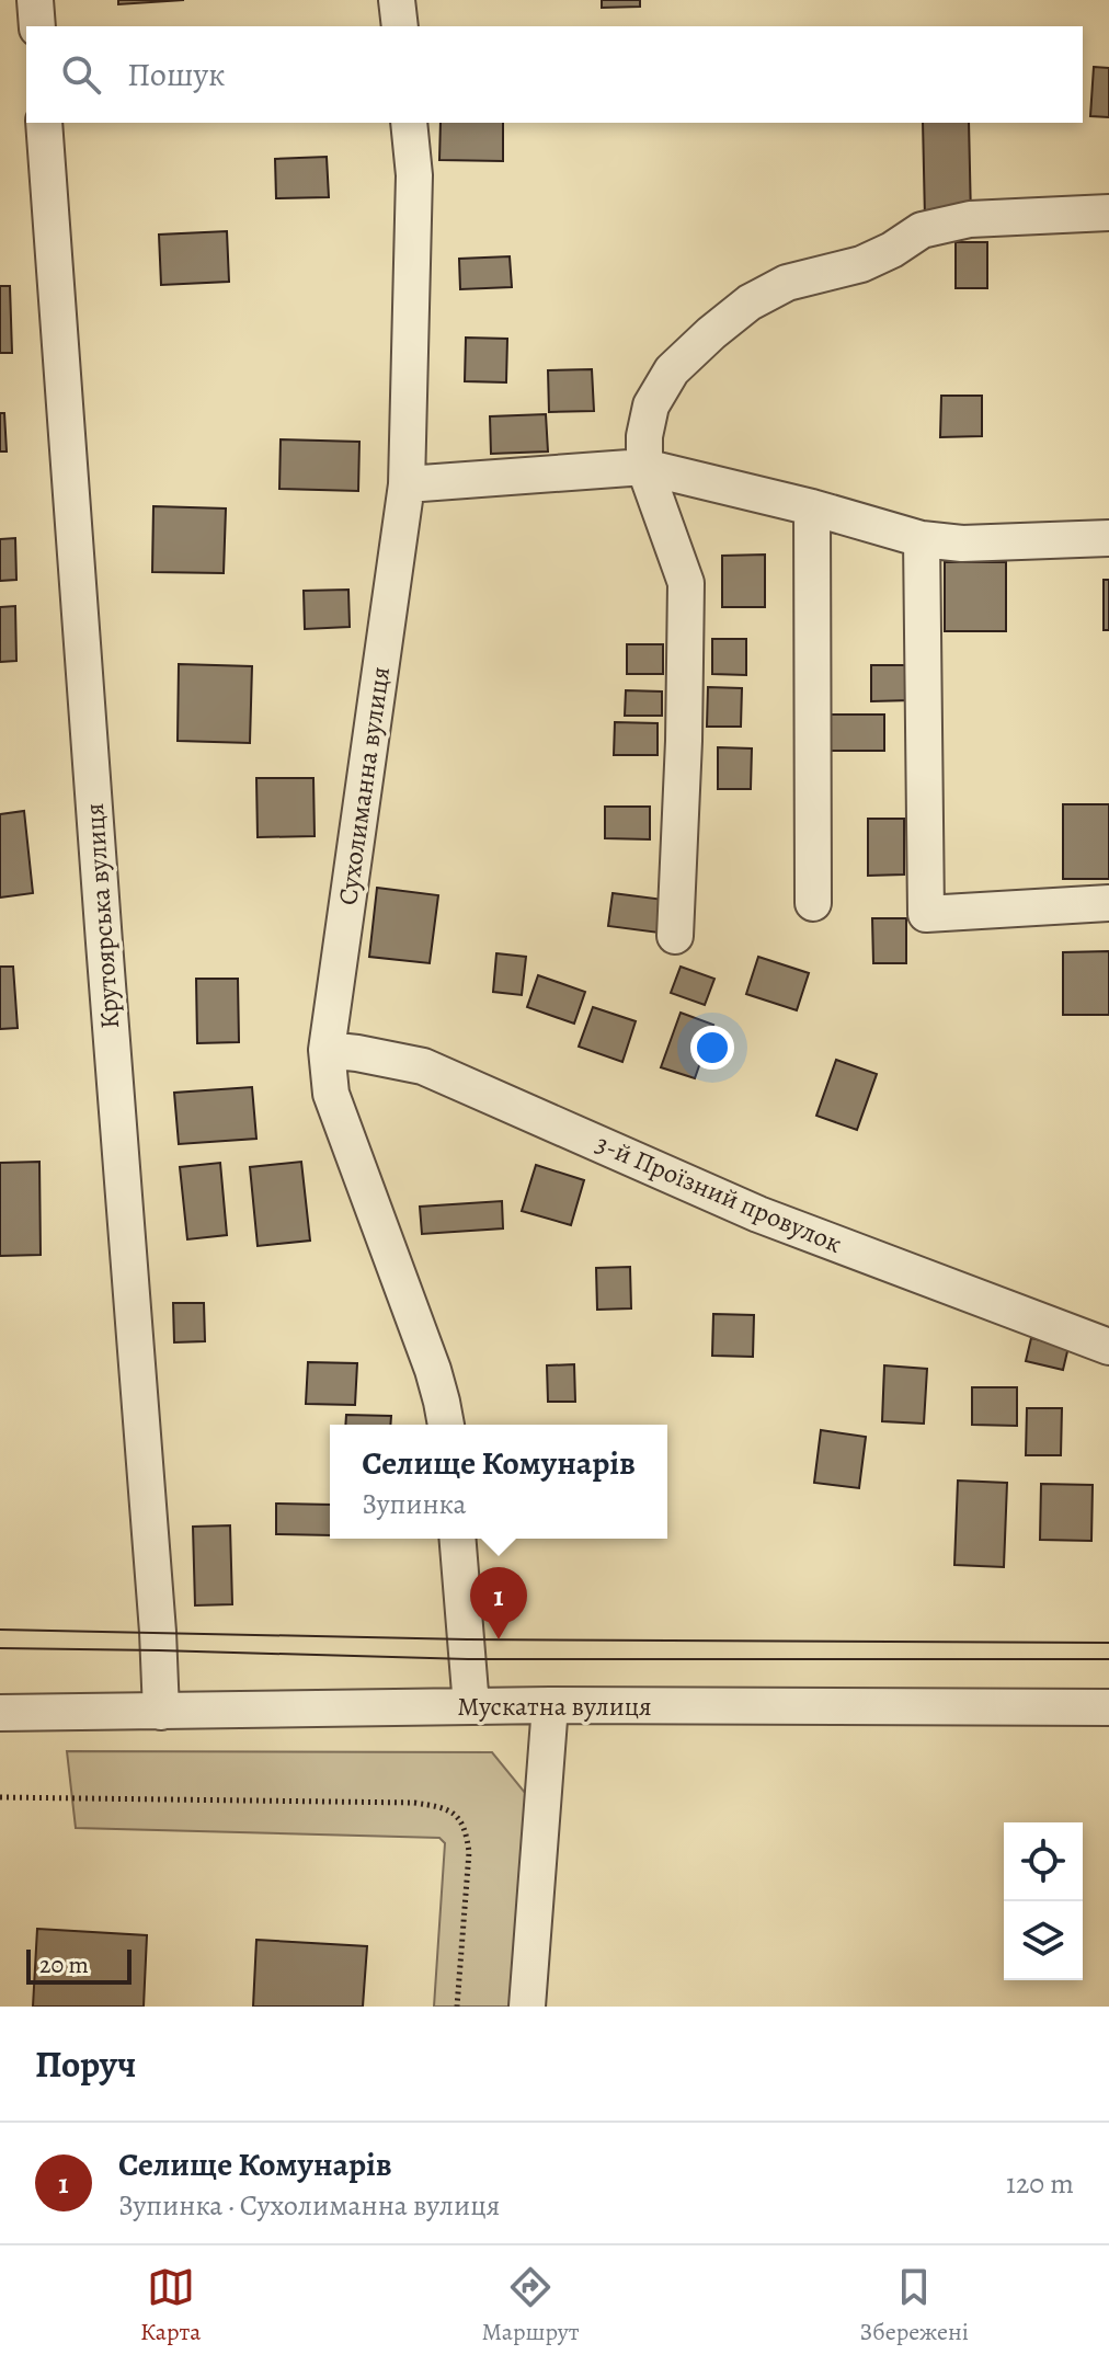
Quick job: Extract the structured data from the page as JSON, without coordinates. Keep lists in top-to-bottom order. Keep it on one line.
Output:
{"streets":{"street":["Сухолиманна вулиця","Крутоярська вулиця","3-й Проїзний провулок","Мускатна вулиця"]},"crossings":[["Сухолиманна вулиця","3-й Проїзний провулок"],["Крутоярська вулиця","Мускатна вулиця"]],"scale_bar":"20 m","page":{"search":"Пошук","popup":["Селище Комунарів","Зупинка"],"pins":"1","scale":"20 m","heading":"Поруч","list":[{"mark":"1","name":"Селище Комунарів","note":"Зупинка · Сухолиманна вулиця","value":"120 m"}],"nav":["Карта","Маршрут","Збережені"]}}
